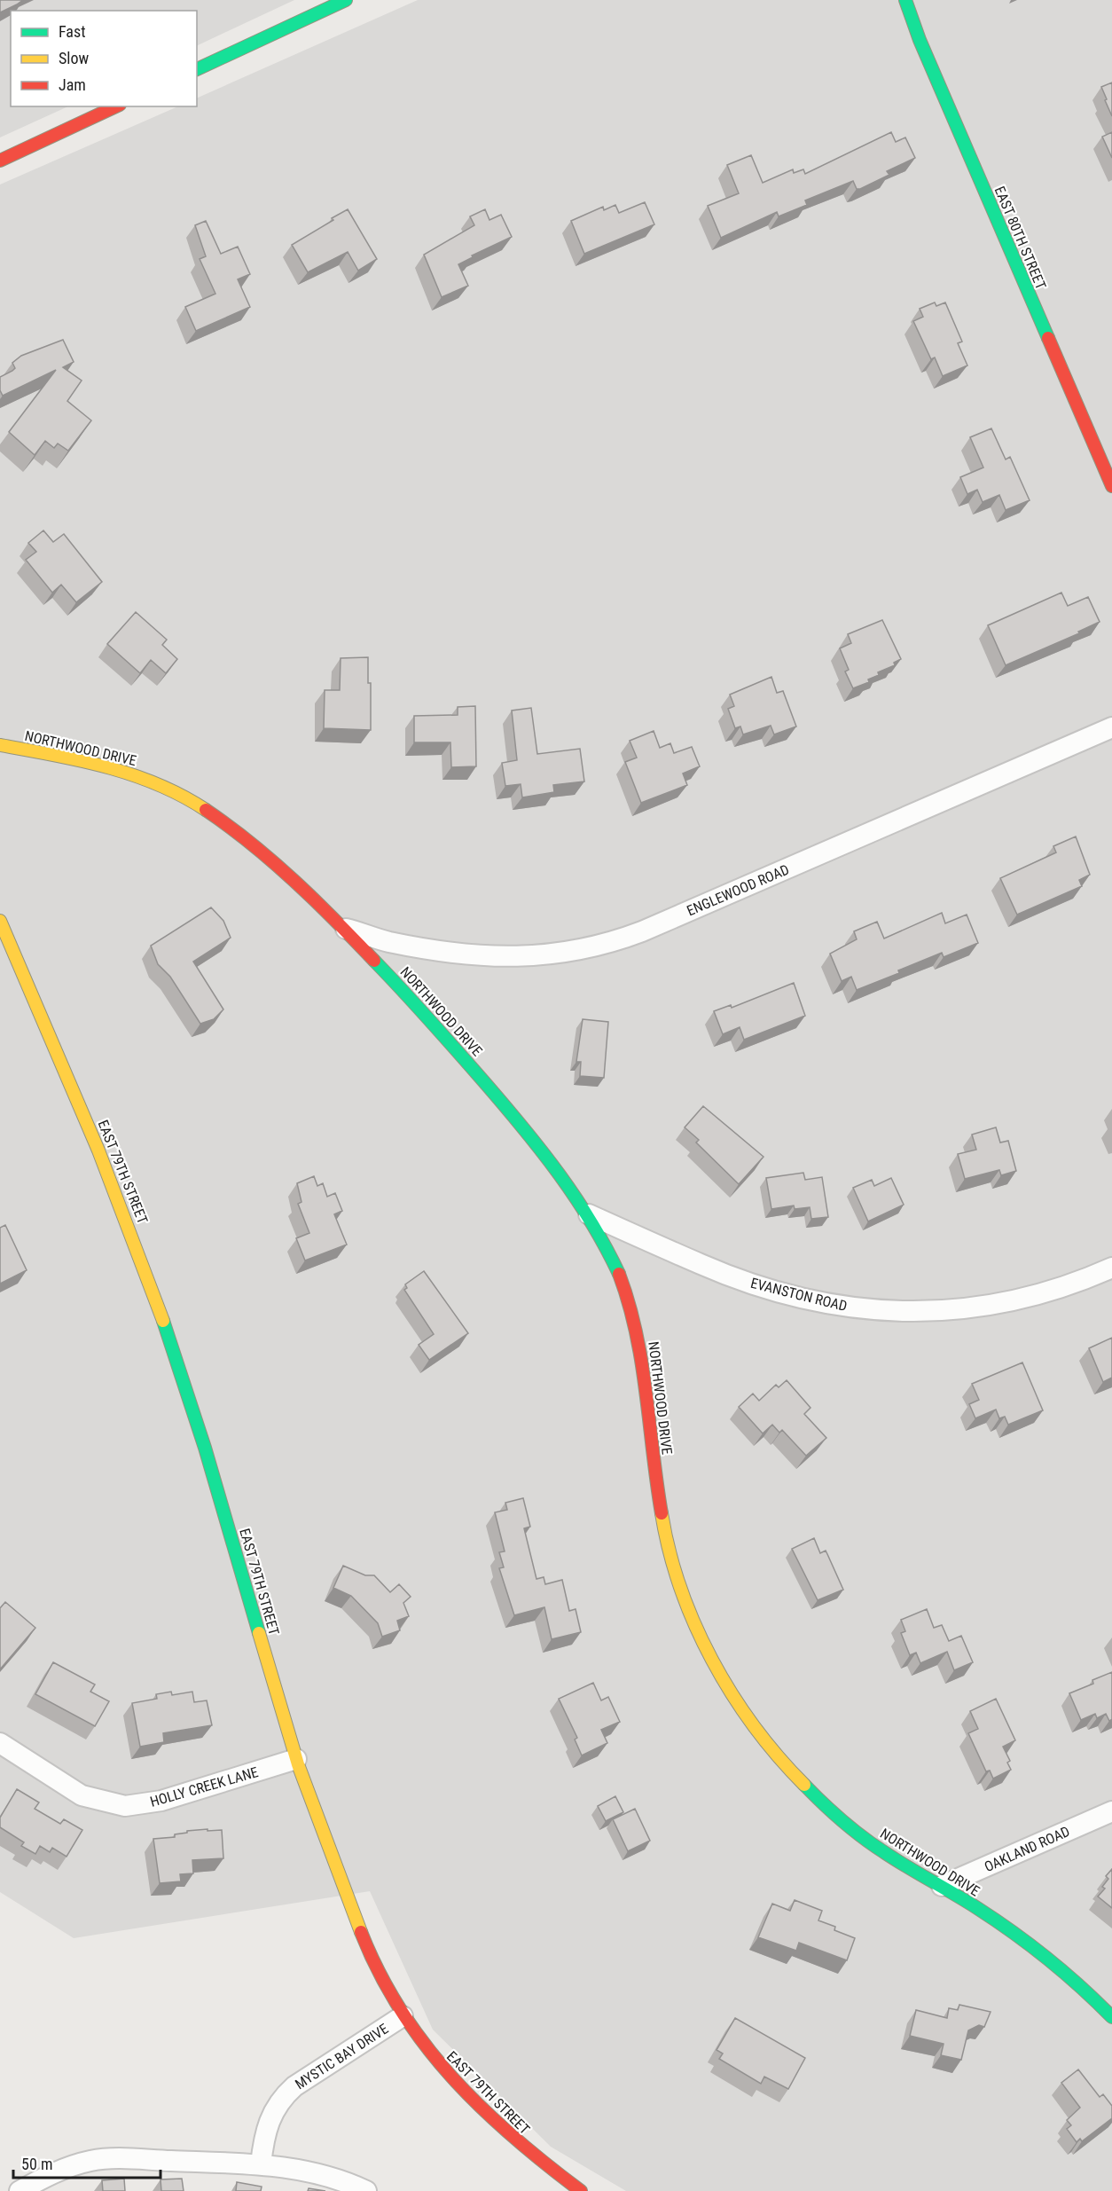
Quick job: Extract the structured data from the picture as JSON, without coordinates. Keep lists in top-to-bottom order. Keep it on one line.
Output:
{"streets":{"street":["EAST 80TH STREET","NORTHWOOD DRIVE","ENGLEWOOD ROAD","EAST 79TH STREET","EVANSTON ROAD","HOLLY CREEK LANE","OAKLAND ROAD","MYSTIC BAY DRIVE"]},"crossings":[["NORTHWOOD DRIVE","ENGLEWOOD ROAD"],["NORTHWOOD DRIVE","EVANSTON ROAD"],["NORTHWOOD DRIVE","OAKLAND ROAD"],["EAST 79TH STREET","HOLLY CREEK LANE"],["EAST 79TH STREET","MYSTIC BAY DRIVE"]],"legend":["Fast","Slow","Jam"],"scale_bar":"50 m"}
